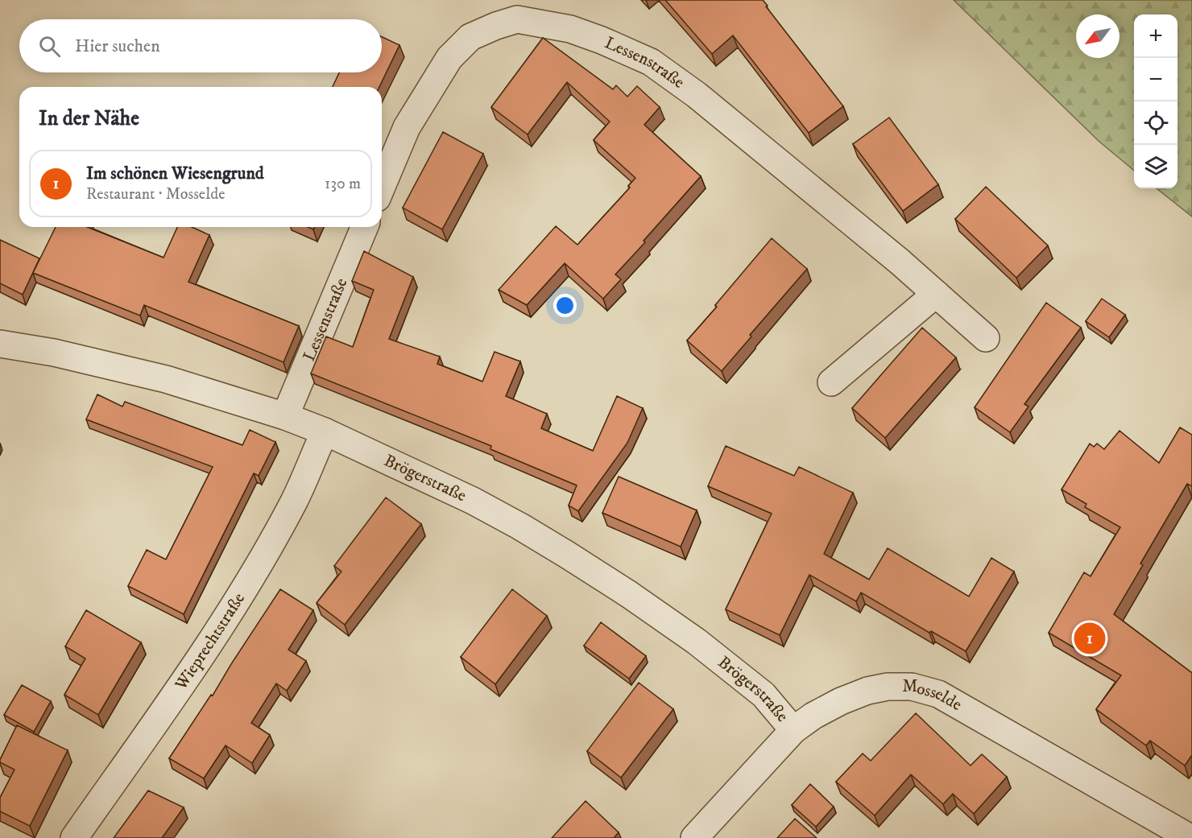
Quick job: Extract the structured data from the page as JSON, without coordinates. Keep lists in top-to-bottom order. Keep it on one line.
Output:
{"streets":{"street":["Lessenstraße","Brögerstraße","Wieprechtstraße","Mosselde"]},"crossings":[["Lessenstraße","Brögerstraße"],["Brögerstraße","Wieprechtstraße"],["Brögerstraße","Mosselde"]],"north":"bottom left","page":{"map_buttons":["+","−"],"search":"Hier suchen","heading":"In der Nähe","list":[{"mark":"1","name":"Im schönen Wiesengrund","note":"Restaurant · Mosselde","value":"130 m"}],"pins":"1"}}
